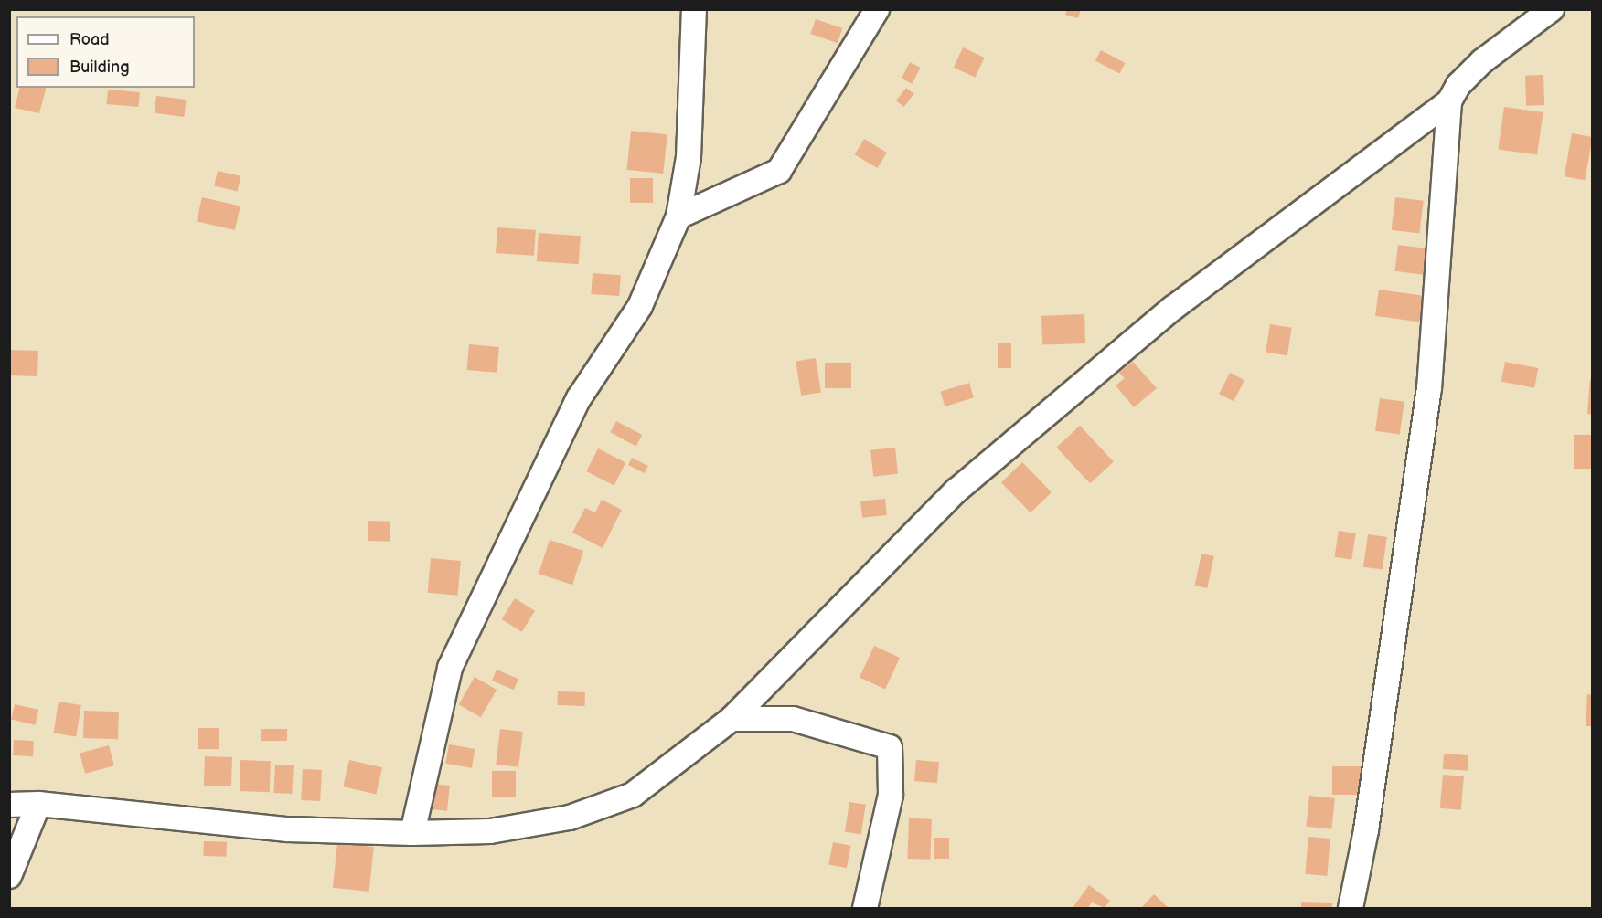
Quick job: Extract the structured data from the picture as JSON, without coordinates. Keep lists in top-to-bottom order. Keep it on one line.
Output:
{"legend":["Road","Building"]}
